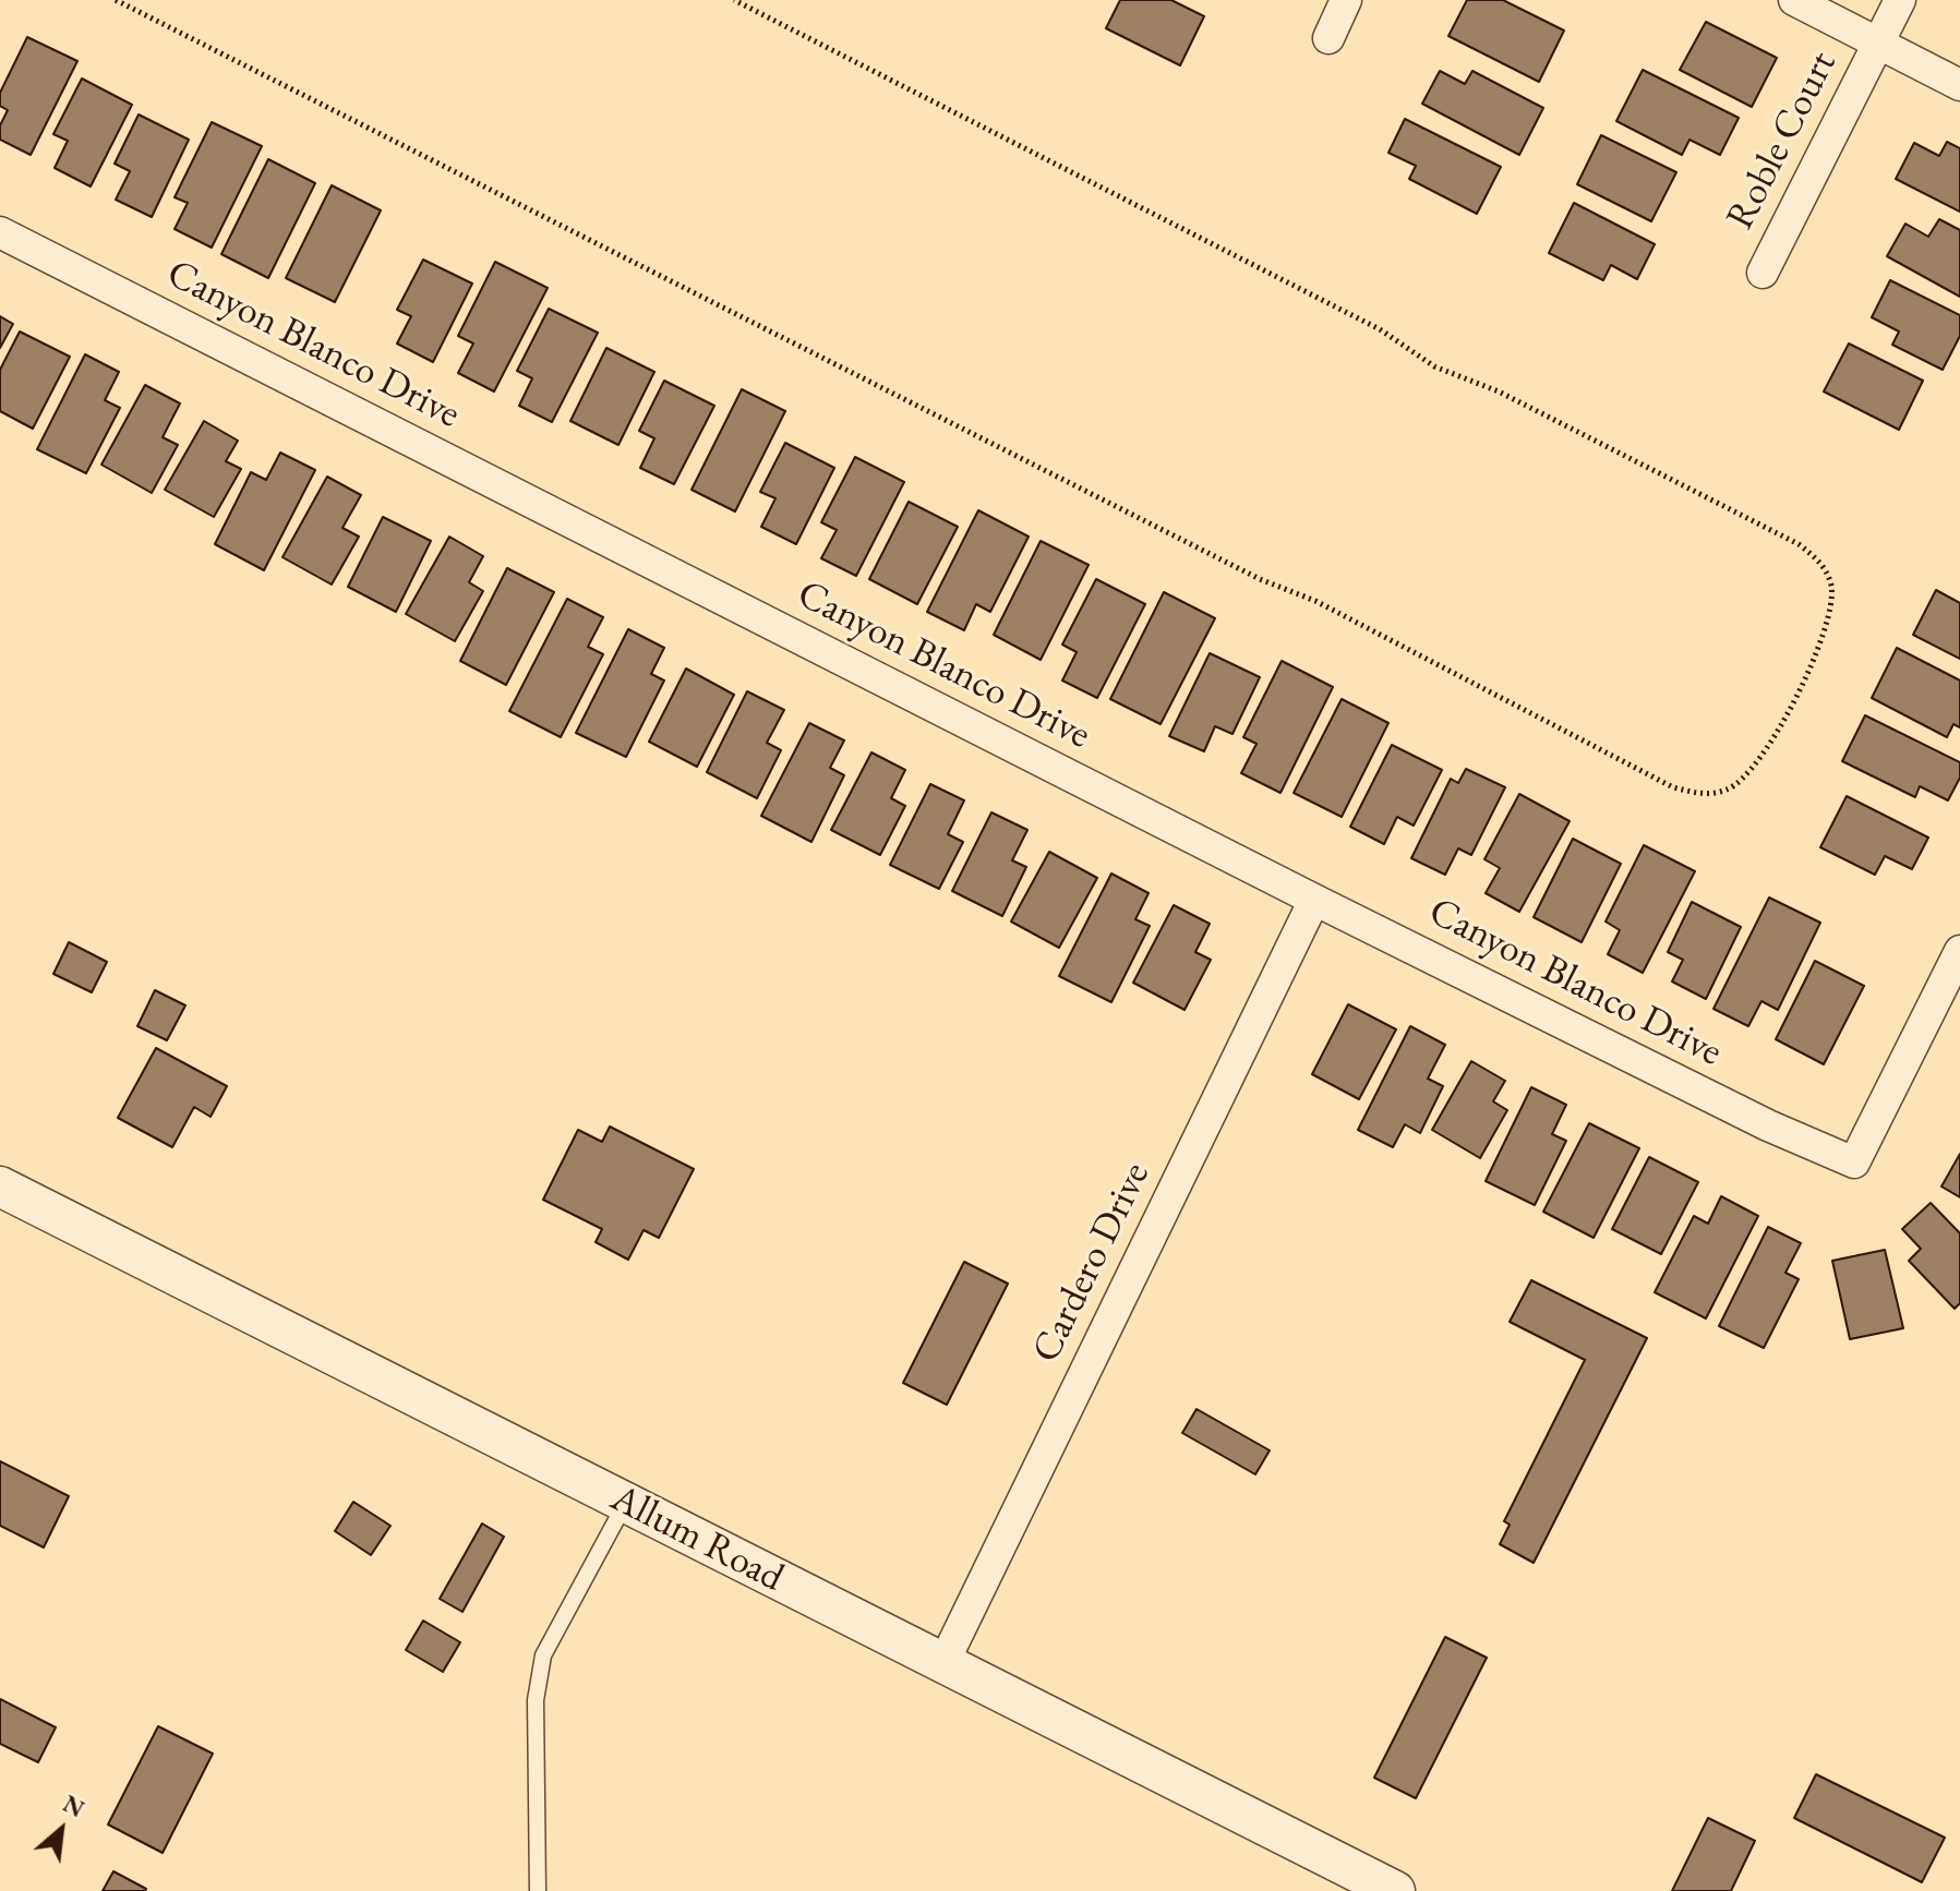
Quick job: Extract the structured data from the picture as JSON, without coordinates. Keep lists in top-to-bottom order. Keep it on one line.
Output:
{"streets":{"street":["Roble Court","Canyon Blanco Drive","Cardero Drive","Allum Road"]},"crossings":[["Canyon Blanco Drive","Cardero Drive"],["Cardero Drive","Allum Road"]],"north":"top right"}
